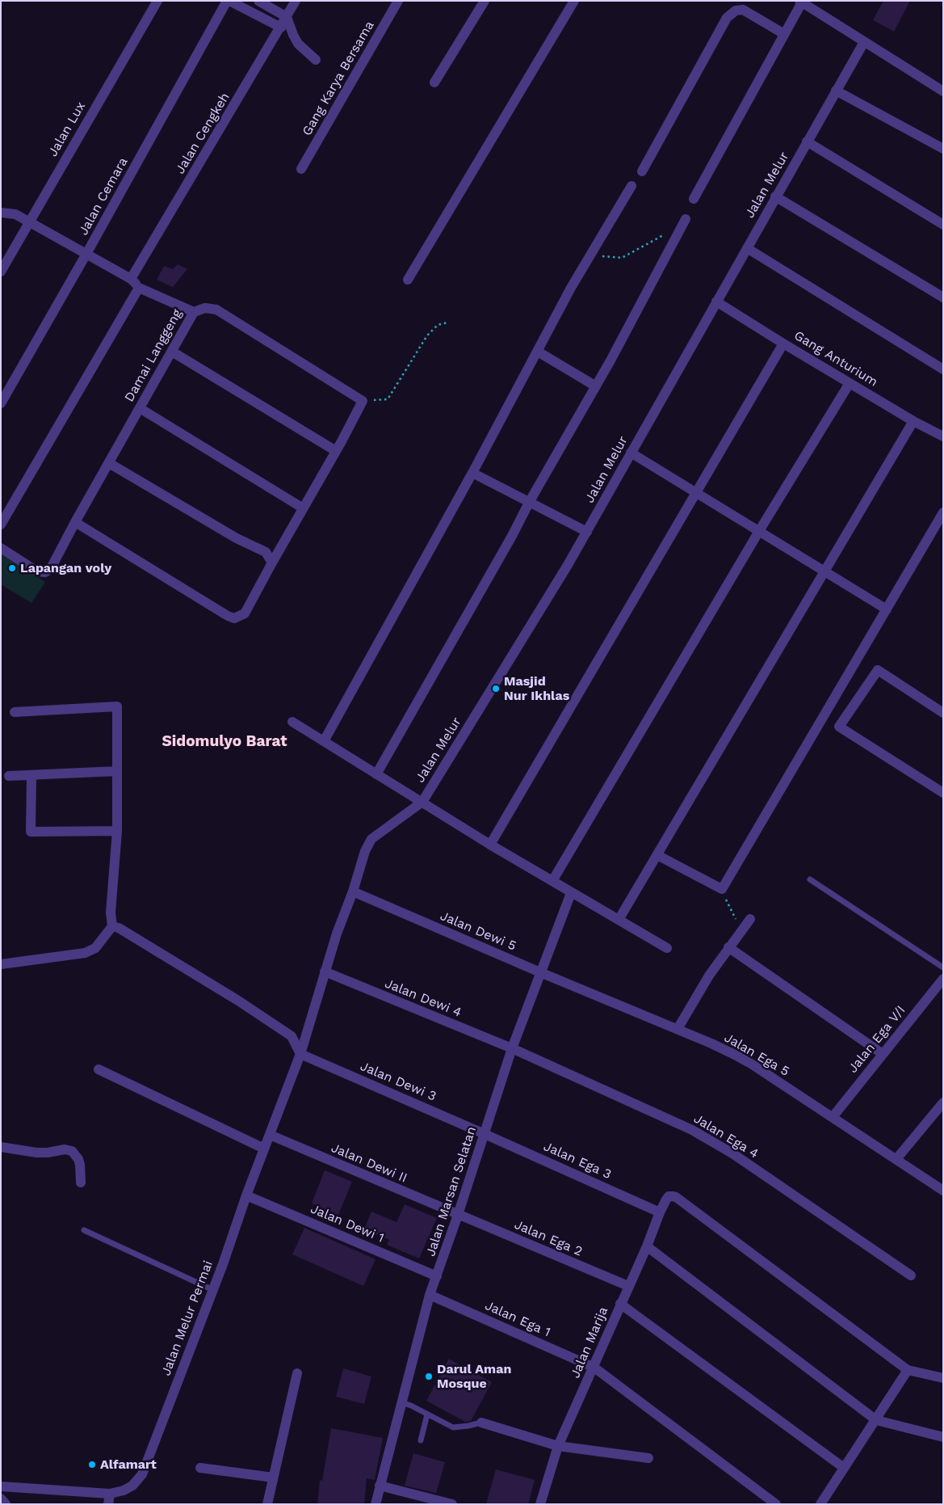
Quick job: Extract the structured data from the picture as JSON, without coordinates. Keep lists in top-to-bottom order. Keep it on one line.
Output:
{"streets":{"street":["Gang Karya Bersama","Jalan Lux","Jalan Cengkeh","Jalan Melur","Jalan Cemara","Damai Langgeng","Gang Anturium","Jalan Dewi 5","Jalan Dewi 4","Jalan Ega V/I","Jalan Ega 5","Jalan Dewi 3","Jalan Ega 4","Jalan Ega 3","Jalan Dewi II","Jalan Marsan Selatan","Jalan Dewi 1","Jalan Ega 2","Jalan Melur Permai","Jalan Ega 1","Jalan Marija"]},"crossings":[["Jalan Melur","Gang Anturium"],["Jalan Melur","Jalan Dewi 5"],["Jalan Melur","Jalan Dewi 4"],["Jalan Melur","Jalan Dewi 3"],["Jalan Melur","Jalan Melur Permai"],["Jalan Dewi 5","Jalan Ega 5"],["Jalan Dewi 5","Jalan Marsan Selatan"],["Jalan Dewi 4","Jalan Ega 4"],["Jalan Dewi 4","Jalan Marsan Selatan"],["Jalan Ega V/I","Jalan Ega 5"],["Jalan Ega 5","Jalan Marsan Selatan"],["Jalan Dewi 3","Jalan Ega 3"],["Jalan Dewi 3","Jalan Marsan Selatan"],["Jalan Dewi 3","Jalan Melur Permai"],["Jalan Ega 4","Jalan Marsan Selatan"],["Jalan Ega 3","Jalan Marsan Selatan"],["Jalan Ega 3","Jalan Marija"],["Jalan Dewi II","Jalan Marsan Selatan"],["Jalan Dewi II","Jalan Ega 2"],["Jalan Dewi II","Jalan Melur Permai"],["Jalan Marsan Selatan","Jalan Dewi 1"],["Jalan Marsan Selatan","Jalan Ega 2"],["Jalan Marsan Selatan","Jalan Ega 1"],["Jalan Dewi 1","Jalan Melur Permai"],["Jalan Ega 2","Jalan Marija"],["Jalan Ega 1","Jalan Marija"]],"districts":["Sidomulyo Barat"],"places":["Lapangan voly","Masjid Nur Ikhlas","Darul Aman Mosque","Alfamart"]}
